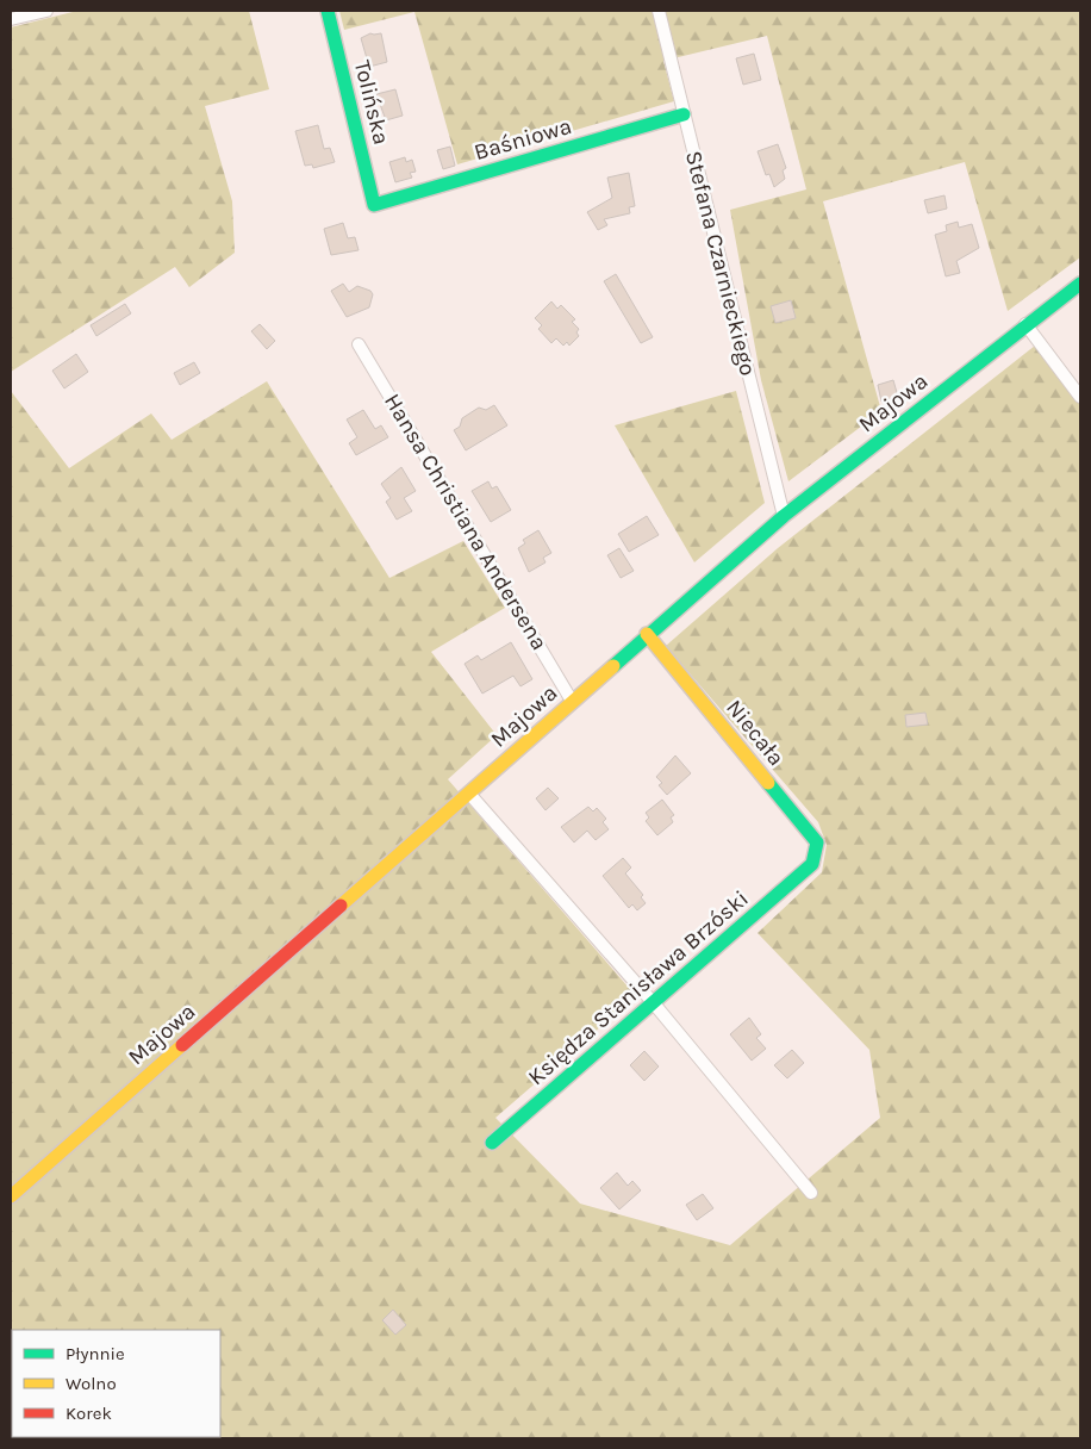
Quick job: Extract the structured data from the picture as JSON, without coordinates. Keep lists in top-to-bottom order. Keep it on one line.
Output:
{"streets":{"street":["Tolińska","Baśniowa","Stefana Czarnieckiego","Majowa","Hansa Christiana Andersena","Niecała","Księdza Stanisława Brzóski"]},"crossings":[["Tolińska","Baśniowa"],["Baśniowa","Stefana Czarnieckiego"],["Stefana Czarnieckiego","Majowa"],["Majowa","Hansa Christiana Andersena"],["Majowa","Niecała"],["Niecała","Księdza Stanisława Brzóski"]],"legend":["Płynnie","Wolno","Korek"]}
